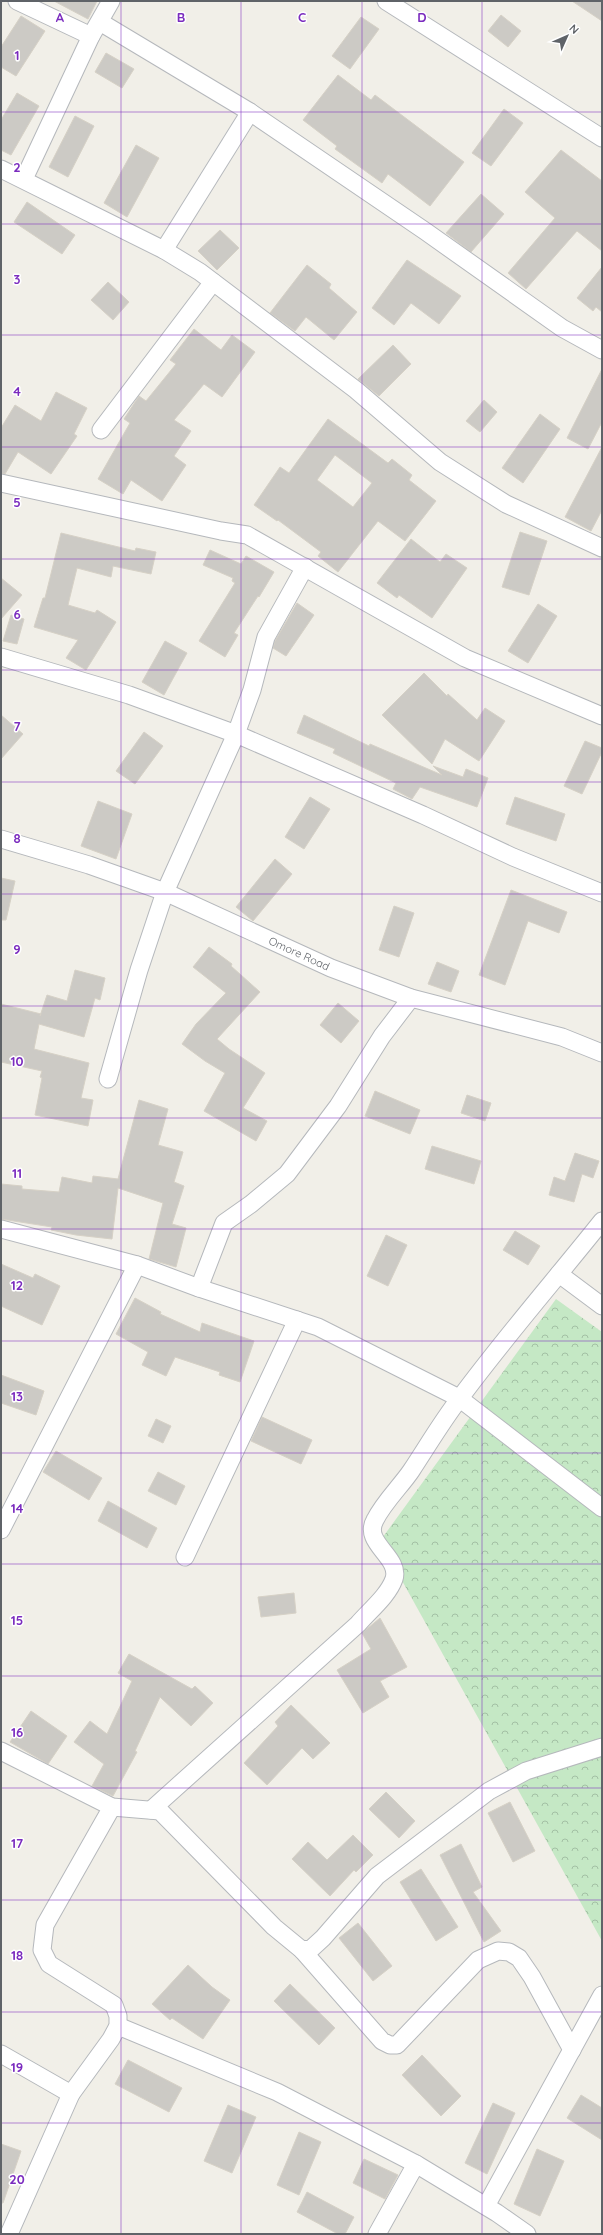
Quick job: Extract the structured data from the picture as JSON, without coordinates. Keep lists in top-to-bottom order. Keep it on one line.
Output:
{"streets":{"street":["Omore Road"]},"north":"top right","grid":{"columns":["A","B","C","D"],"rows":["1","2","3","4","5","6","7","8","9","10","11","12","13","14","15","16","17","18","19","20"]}}
